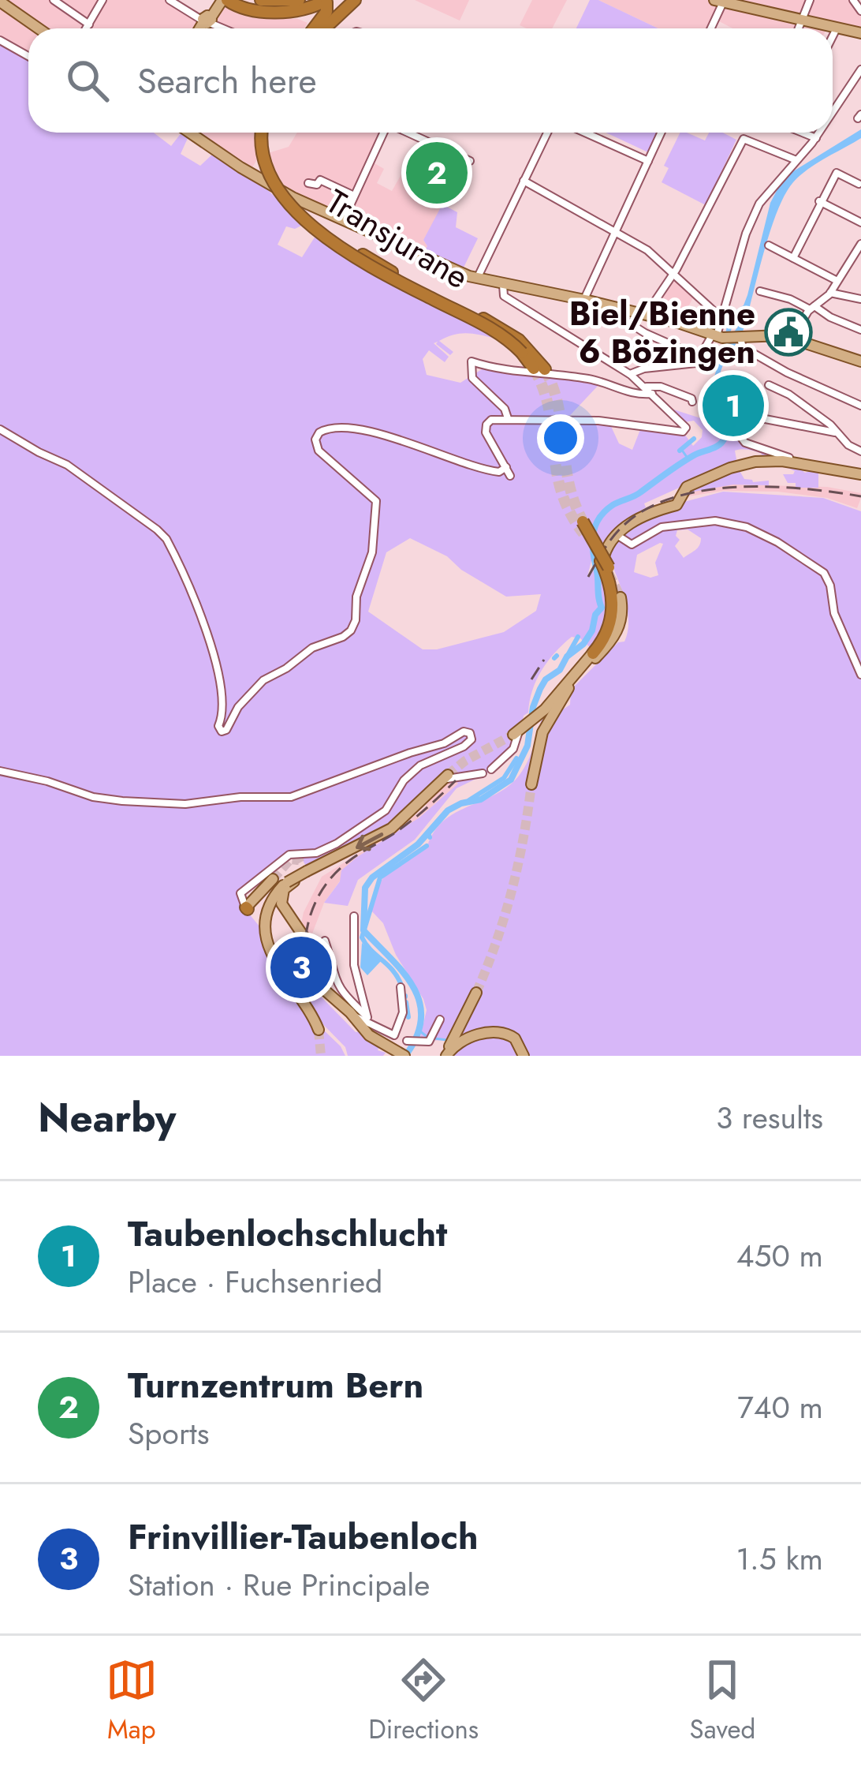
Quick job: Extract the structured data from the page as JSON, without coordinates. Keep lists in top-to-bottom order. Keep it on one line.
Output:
{"streets":{"highway":["Transjurane"]},"places":{"public building":["Biel/Bienne 6 Bözingen"]},"page":{"search":"Search here","pins":["2","1","3"],"heading":["Nearby","3 results"],"list":[{"mark":"1","name":"Taubenlochschlucht","note":"Place · Fuchsenried","value":"450 m"},{"mark":"2","name":"Turnzentrum Bern","note":"Sports","value":"740 m"},{"mark":"3","name":"Frinvillier-Taubenloch","note":"Station · Rue Principale","value":"1.5 km"}],"nav":["Map","Directions","Saved"]}}
